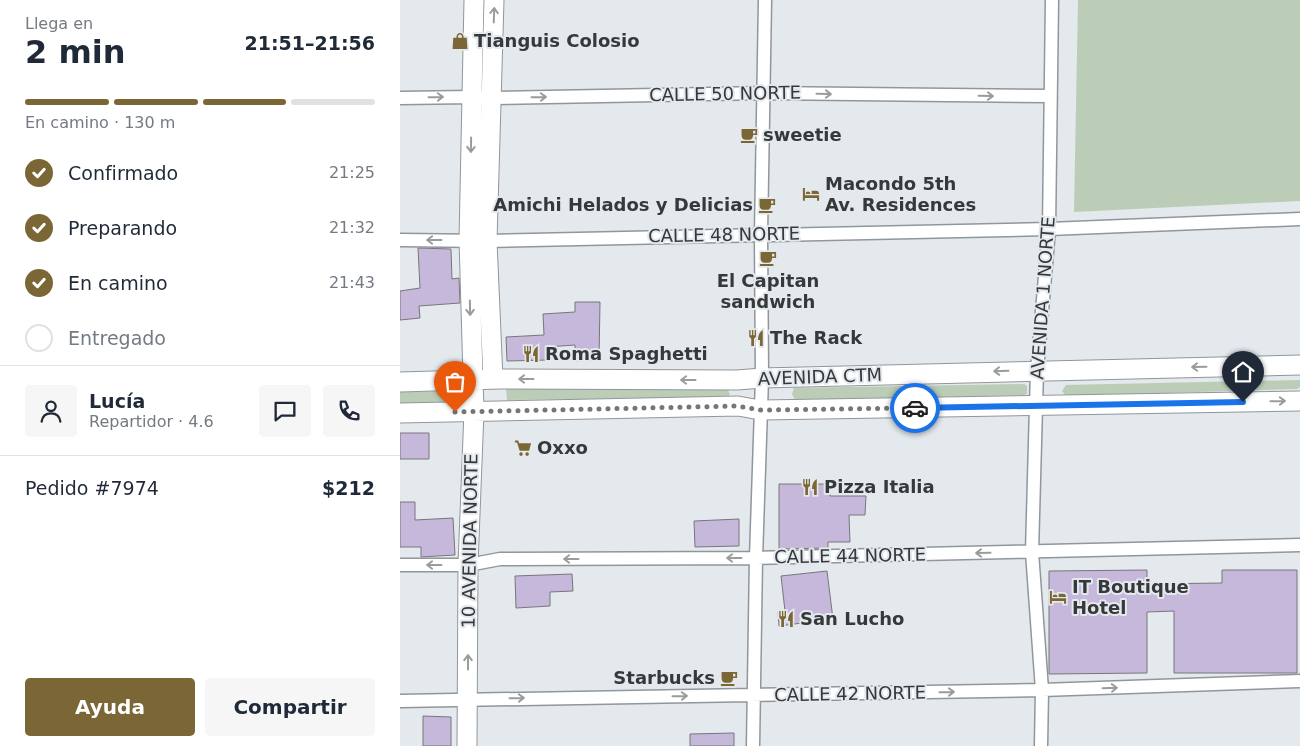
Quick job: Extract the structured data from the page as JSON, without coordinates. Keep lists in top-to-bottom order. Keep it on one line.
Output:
{"streets":{"main road":["AVENIDA CTM","10 AVENIDA NORTE"],"street":["CALLE 50 NORTE","CALLE 48 NORTE","AVENIDA 1 NORTE","CALLE 44 NORTE","CALLE 42 NORTE"]},"crossings":[["CALLE 50 NORTE","AVENIDA 1 NORTE"],["CALLE 50 NORTE","10 AVENIDA NORTE"],["CALLE 48 NORTE","AVENIDA 1 NORTE"],["CALLE 48 NORTE","10 AVENIDA NORTE"],["AVENIDA 1 NORTE","AVENIDA CTM"],["AVENIDA 1 NORTE","CALLE 44 NORTE"],["AVENIDA 1 NORTE","CALLE 42 NORTE"],["AVENIDA CTM","10 AVENIDA NORTE"],["10 AVENIDA NORTE","CALLE 44 NORTE"],["10 AVENIDA NORTE","CALLE 42 NORTE"]],"one_way":["CALLE 50 NORTE","CALLE 44 NORTE","CALLE 42 NORTE"],"places":{"shop":["Tianguis Colosio"],"cafe":["sweetie","Amichi Helados y Delicias","El Capitan sandwich","Starbucks"],"hotel":["Macondo 5th Av. Residences","IT Boutique Hotel"],"restaurant":["The Rack","Roma Spaghetti","Pizza Italia","San Lucho"],"supermarket":["Oxxo"]},"page":{"heading":["2 min","Llega en","21:51–21:56"],"panel":["Lucía","Repartidor · 4.6","Pedido #7974","$212"],"bar":"En camino · 130 m","list":[["Confirmado","21:25"],["Preparando","21:32"],["En camino","21:43"],"Entregado"],"buttons":["Ayuda","Compartir"]}}
